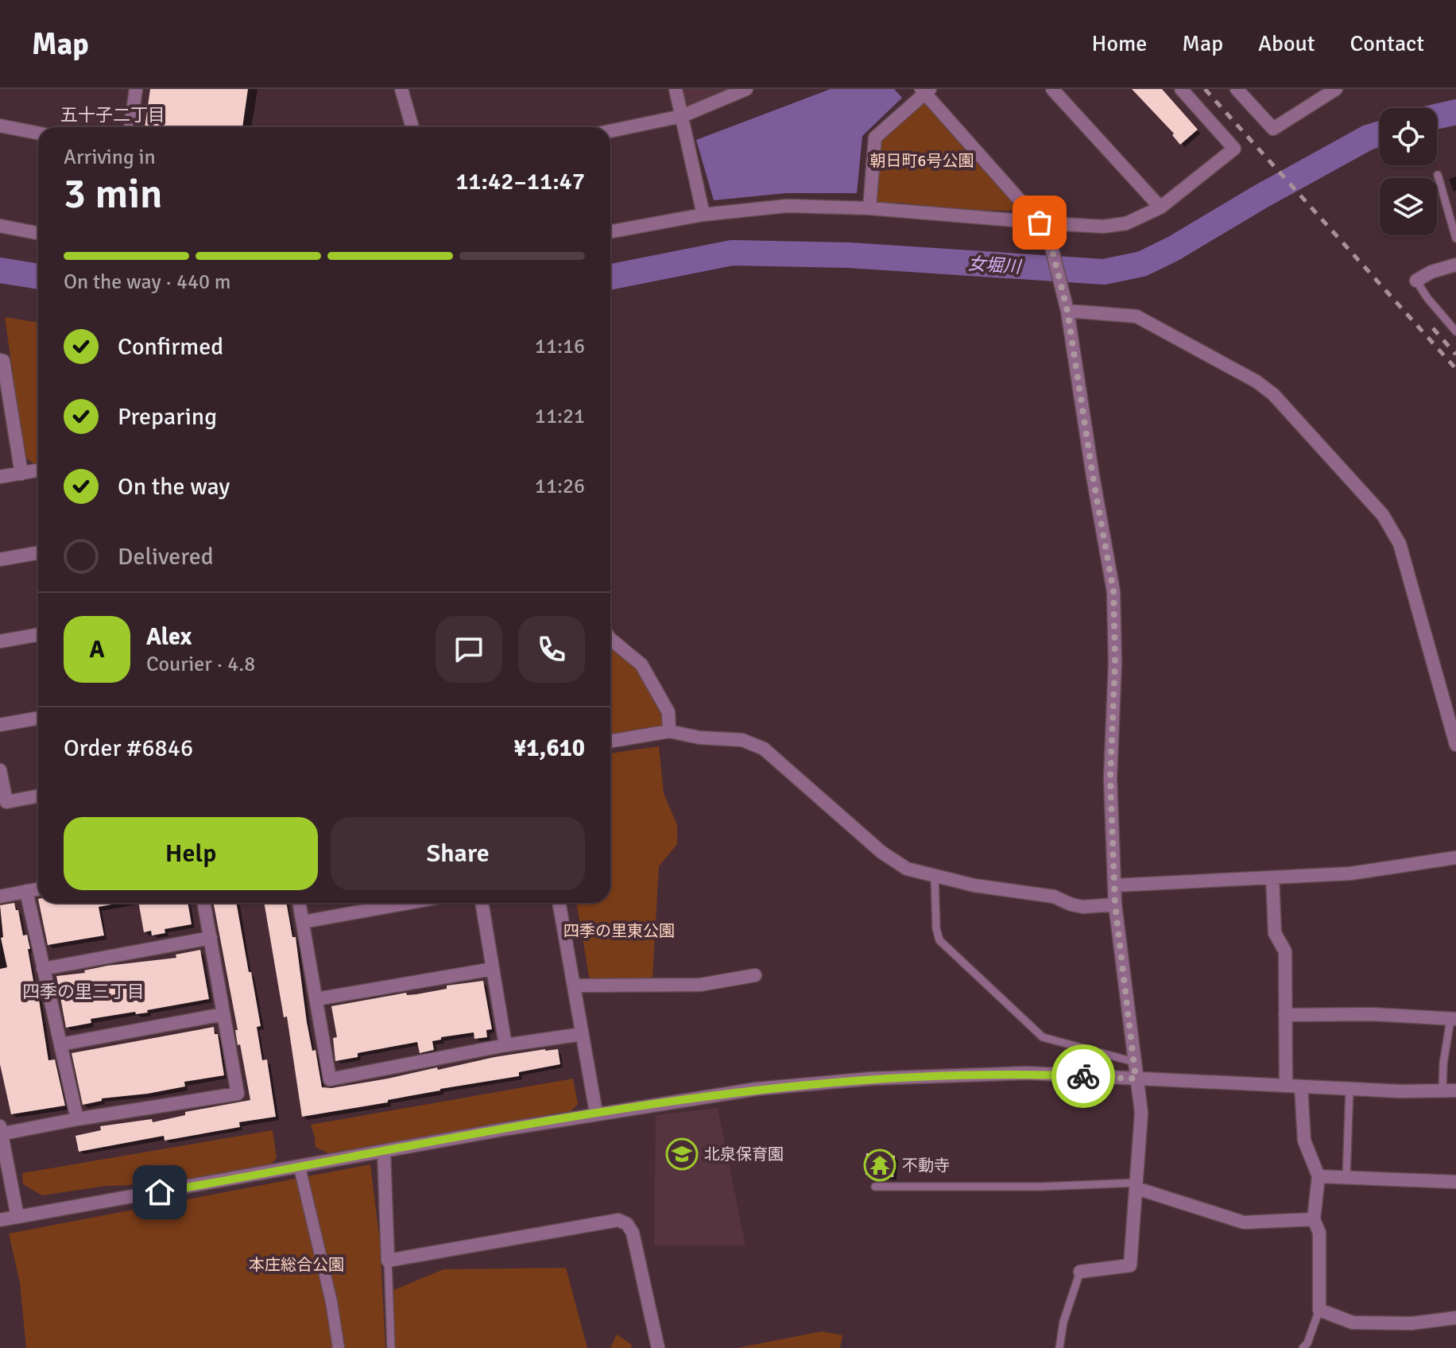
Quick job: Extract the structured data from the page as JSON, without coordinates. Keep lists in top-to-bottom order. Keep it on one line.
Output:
{"districts":["五十子二丁目","四季の里三丁目"],"water":["女堀川"],"parks":["朝日町6号公園","四季の里東公園","本庄総合公園"],"places":{"school or university":["北泉保育園"],"temple":["不動寺"]},"page":{"header":"Map","nav":["Home","Map","About","Contact"],"heading":["3 min","Arriving in","11:42–11:47"],"panel":["Alex","Courier · 4.8","Order #6846","¥1,610"],"bar":"On the way · 440 m","list":[["Confirmed","11:16"],["Preparing","11:21"],["On the way","11:26"],"Delivered"],"round":"A","buttons":["Help","Share"]}}
